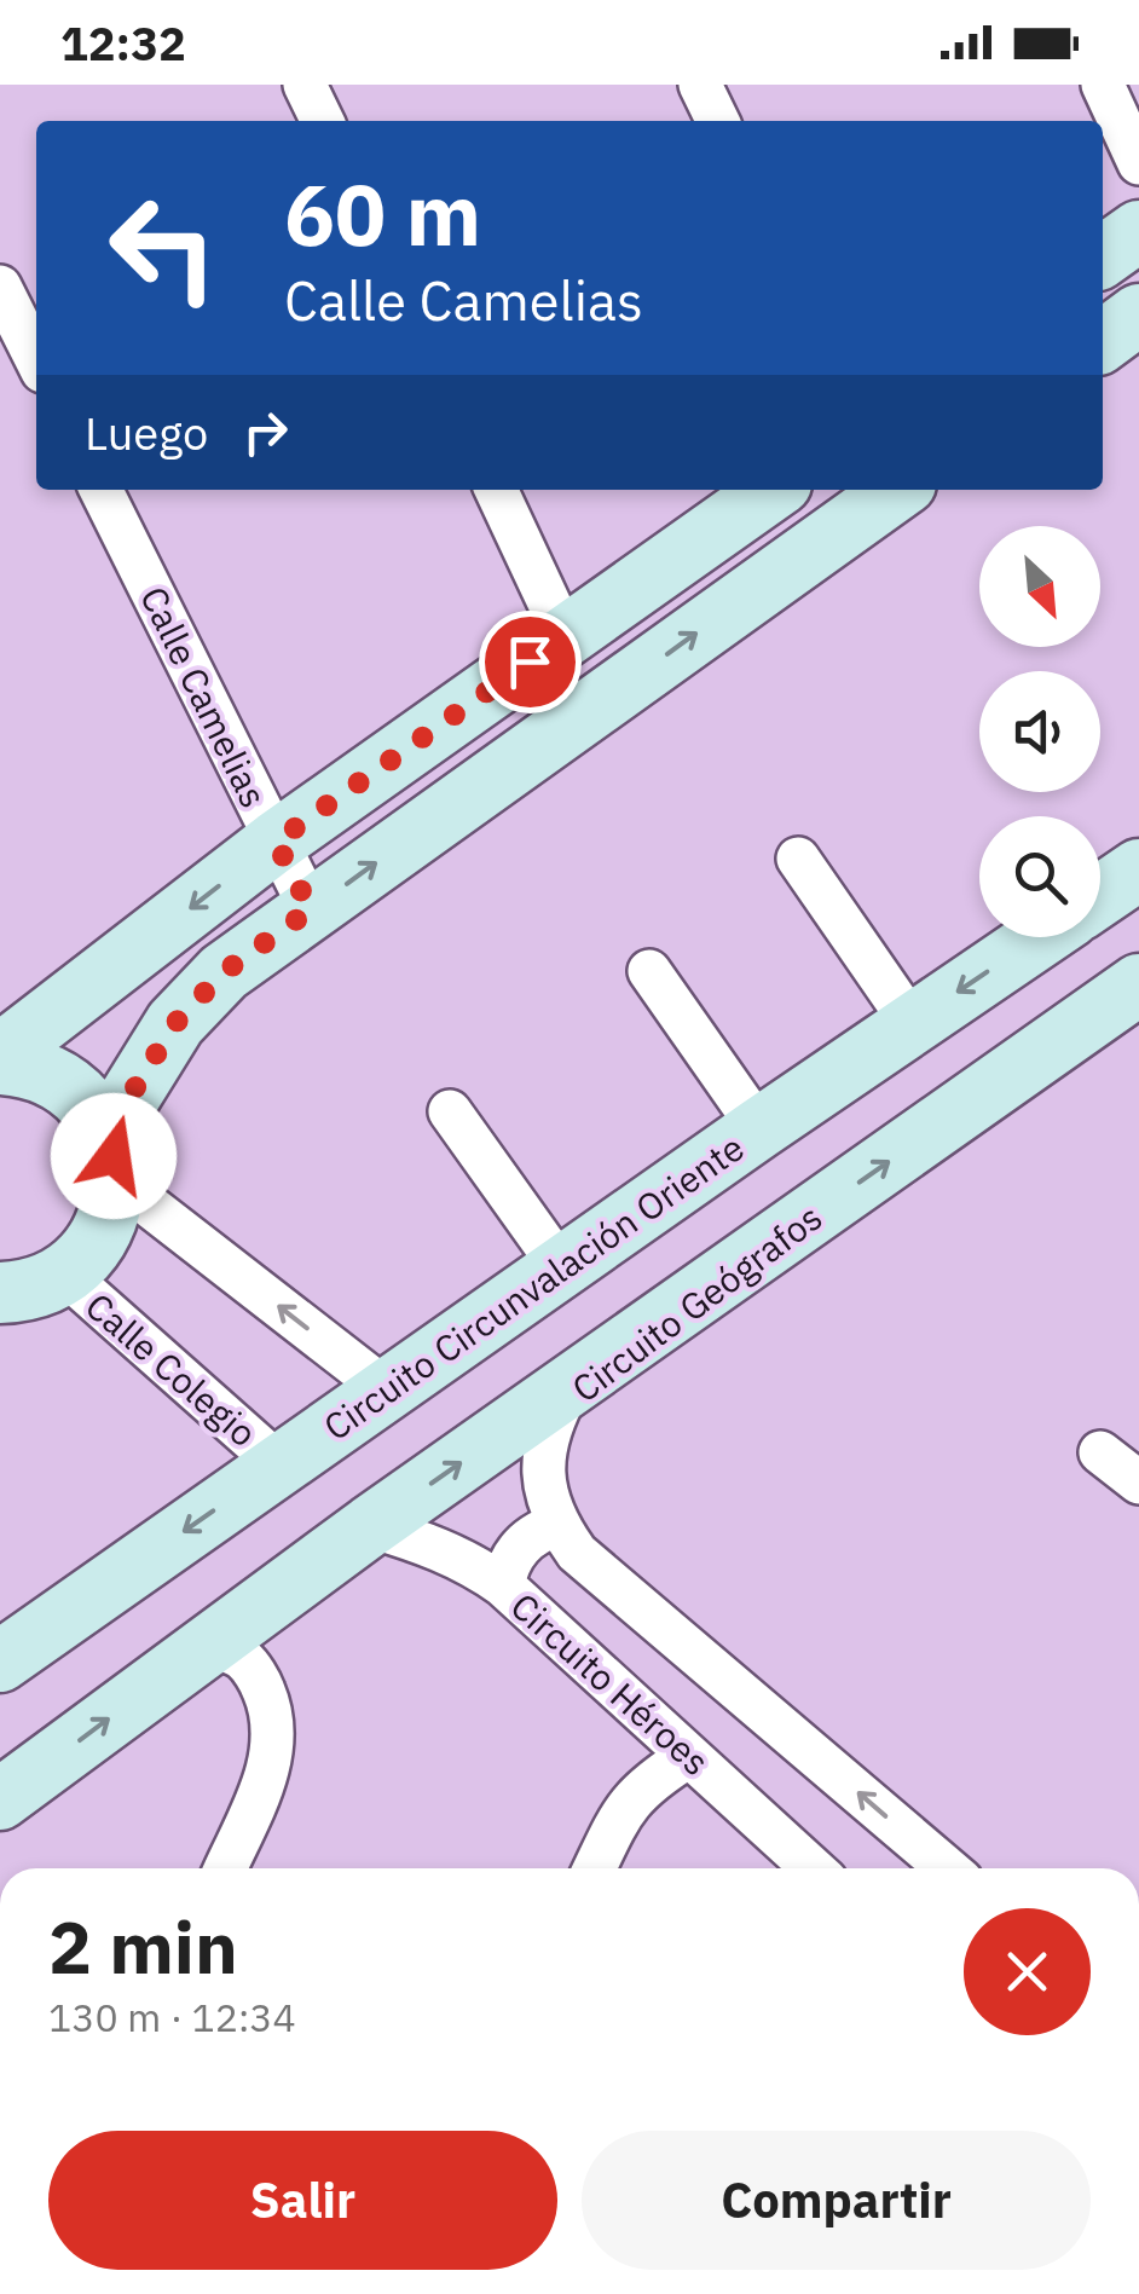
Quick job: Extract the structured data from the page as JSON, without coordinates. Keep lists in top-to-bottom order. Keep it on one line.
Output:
{"streets":{"main road":["Circuito Circunvalación Oriente","Circuito Geógrafos"],"street":["Calle Camelias","Calle Colegio","Circuito Héroes"]},"crossings":[["Circuito Circunvalación Oriente","Calle Colegio"]],"north":"bottom right","page":{"status":"12:32","turn":["60 m","Calle Camelias"],"then":"Luego","heading":["2 min","130 m · 12:34"],"buttons":["Salir","Compartir"]}}
